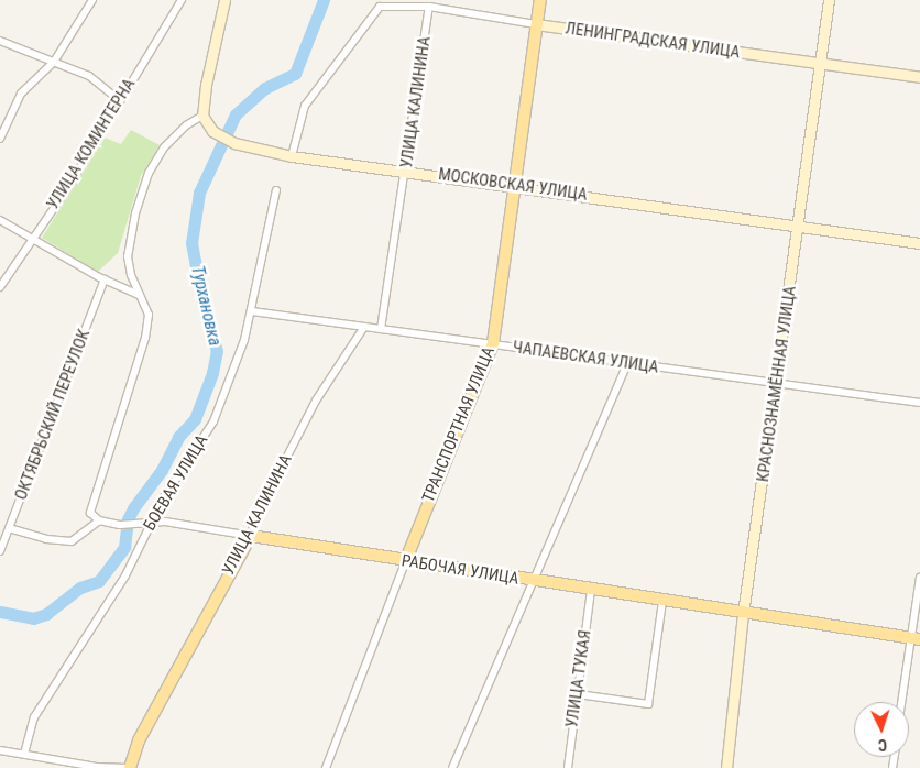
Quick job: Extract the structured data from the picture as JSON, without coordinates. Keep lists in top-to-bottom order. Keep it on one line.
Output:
{"streets":{"main road":["УЛИЦА КАЛИНИНА","ТРАНСПОРТНАЯ УЛИЦА","РАБОЧАЯ УЛИЦА"],"street":["ЛЕНИНГРАДСКАЯ УЛИЦА","УЛИЦА КОМИНТЕРНА","МОСКОВСКАЯ УЛИЦА","ЧАПАЕВСКАЯ УЛИЦА","КРАСНОЗНАМЁННАЯ УЛИЦА","ОКТЯБРЬСКИЙ ПЕРЕУЛОК","БОЕВАЯ УЛИЦА","УЛИЦА ТУКАЯ"]},"crossings":[["ЛЕНИНГРАДСКАЯ УЛИЦА","УЛИЦА КАЛИНИНА"],["ЛЕНИНГРАДСКАЯ УЛИЦА","МОСКОВСКАЯ УЛИЦА"],["ЛЕНИНГРАДСКАЯ УЛИЦА","КРАСНОЗНАМЁННАЯ УЛИЦА"],["ЛЕНИНГРАДСКАЯ УЛИЦА","ТРАНСПОРТНАЯ УЛИЦА"],["УЛИЦА КАЛИНИНА","МОСКОВСКАЯ УЛИЦА"],["УЛИЦА КАЛИНИНА","ЧАПАЕВСКАЯ УЛИЦА"],["УЛИЦА КАЛИНИНА","РАБОЧАЯ УЛИЦА"],["МОСКОВСКАЯ УЛИЦА","КРАСНОЗНАМЁННАЯ УЛИЦА"],["МОСКОВСКАЯ УЛИЦА","ТРАНСПОРТНАЯ УЛИЦА"],["ЧАПАЕВСКАЯ УЛИЦА","КРАСНОЗНАМЁННАЯ УЛИЦА"],["ЧАПАЕВСКАЯ УЛИЦА","ТРАНСПОРТНАЯ УЛИЦА"],["ЧАПАЕВСКАЯ УЛИЦА","БОЕВАЯ УЛИЦА"],["КРАСНОЗНАМЁННАЯ УЛИЦА","РАБОЧАЯ УЛИЦА"],["ТРАНСПОРТНАЯ УЛИЦА","РАБОЧАЯ УЛИЦА"],["БОЕВАЯ УЛИЦА","РАБОЧАЯ УЛИЦА"],["РАБОЧАЯ УЛИЦА","УЛИЦА ТУКАЯ"]],"water":["Турхановка"],"north":"bottom"}
